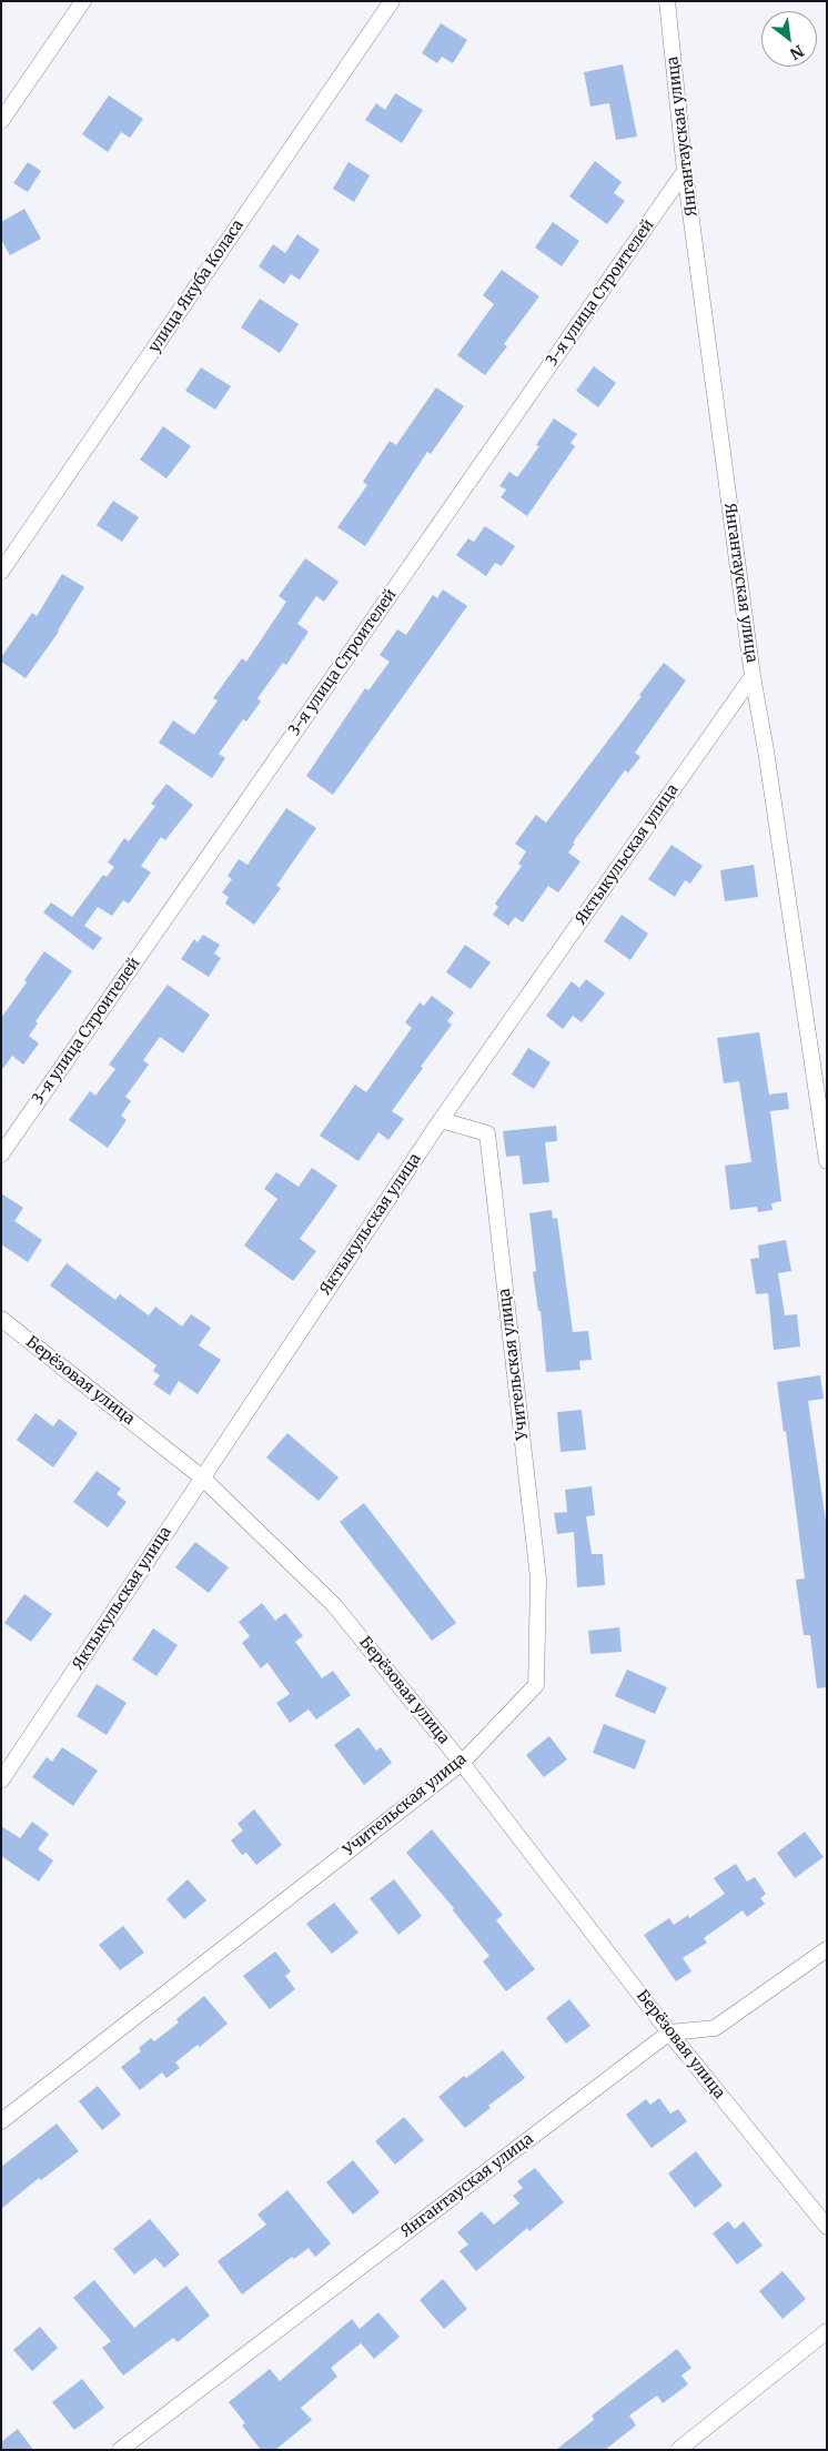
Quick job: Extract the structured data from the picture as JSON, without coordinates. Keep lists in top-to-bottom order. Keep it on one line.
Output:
{"streets":{"street":["Янгантауская улица","улица Якуба Коласа","3-я улица Строителей","Яктыкульская улица","Учительская улица","Берёзовая улица"]},"crossings":[["Янгантауская улица","3-я улица Строителей"],["Янгантауская улица","Яктыкульская улица"],["Янгантауская улица","Берёзовая улица"],["Яктыкульская улица","Учительская улица"],["Яктыкульская улица","Берёзовая улица"],["Учительская улица","Берёзовая улица"]],"north":"bottom right"}
